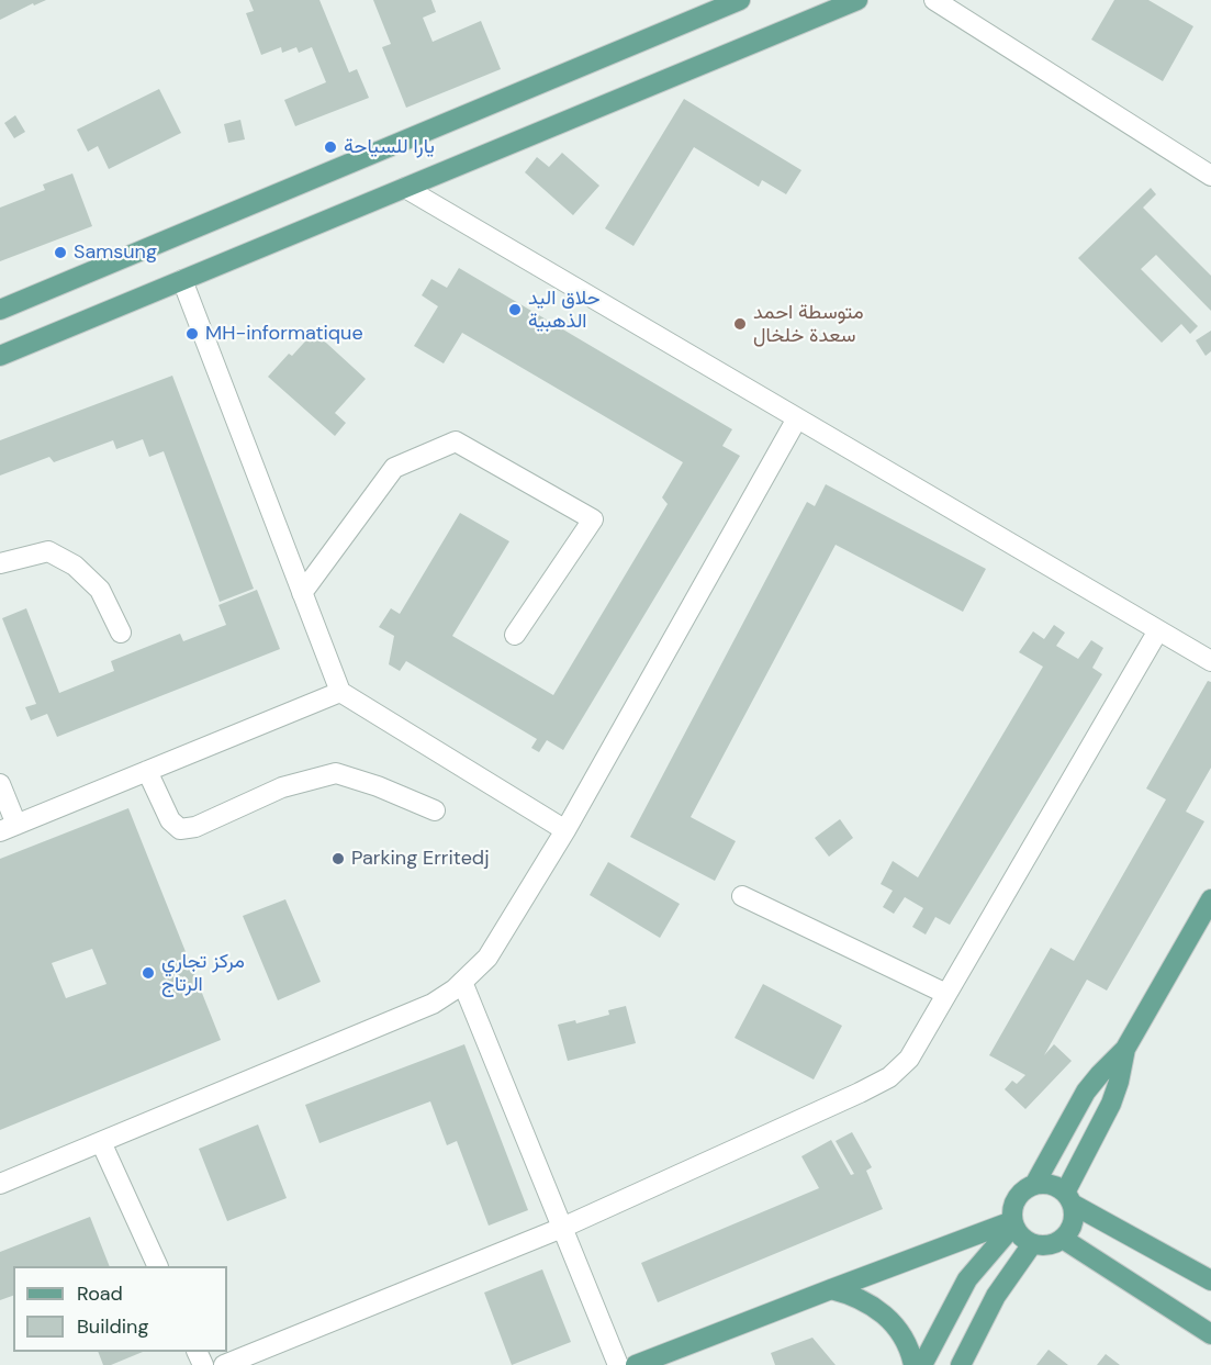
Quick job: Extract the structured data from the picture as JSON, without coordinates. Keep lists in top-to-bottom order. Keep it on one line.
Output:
{"places":["يارا للسياحة","Samsung","حلاق اليد الذهبية","متوسطة احمد سعدة خلخال","MH-informatique","Parking Erritedj","مركز تجاري الرتاج"],"legend":["Road","Building"]}
